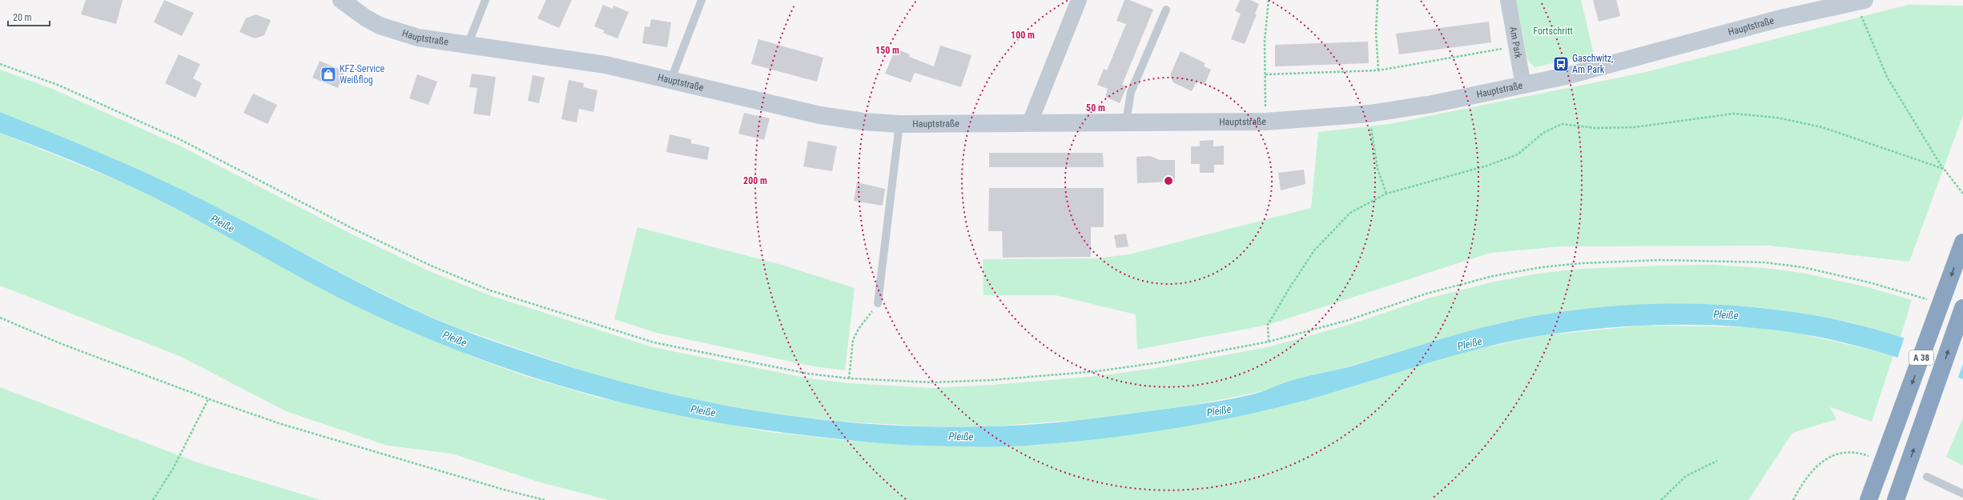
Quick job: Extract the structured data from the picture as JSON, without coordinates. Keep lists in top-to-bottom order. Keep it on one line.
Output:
{"streets":{"highway":["A 38"],"main road":["Hauptstraße"],"street":["Am Park"]},"crossings":[["Hauptstraße","Am Park"]],"water":["Pleiße"],"parks":["Fortschritt"],"places":{"bus stop":["Gaschwitz, Am Park"],"shop":["KFZ-Service Weißflog"]},"scale_bar":"20 m","rings":["100 m","150 m","50 m","200 m"]}
